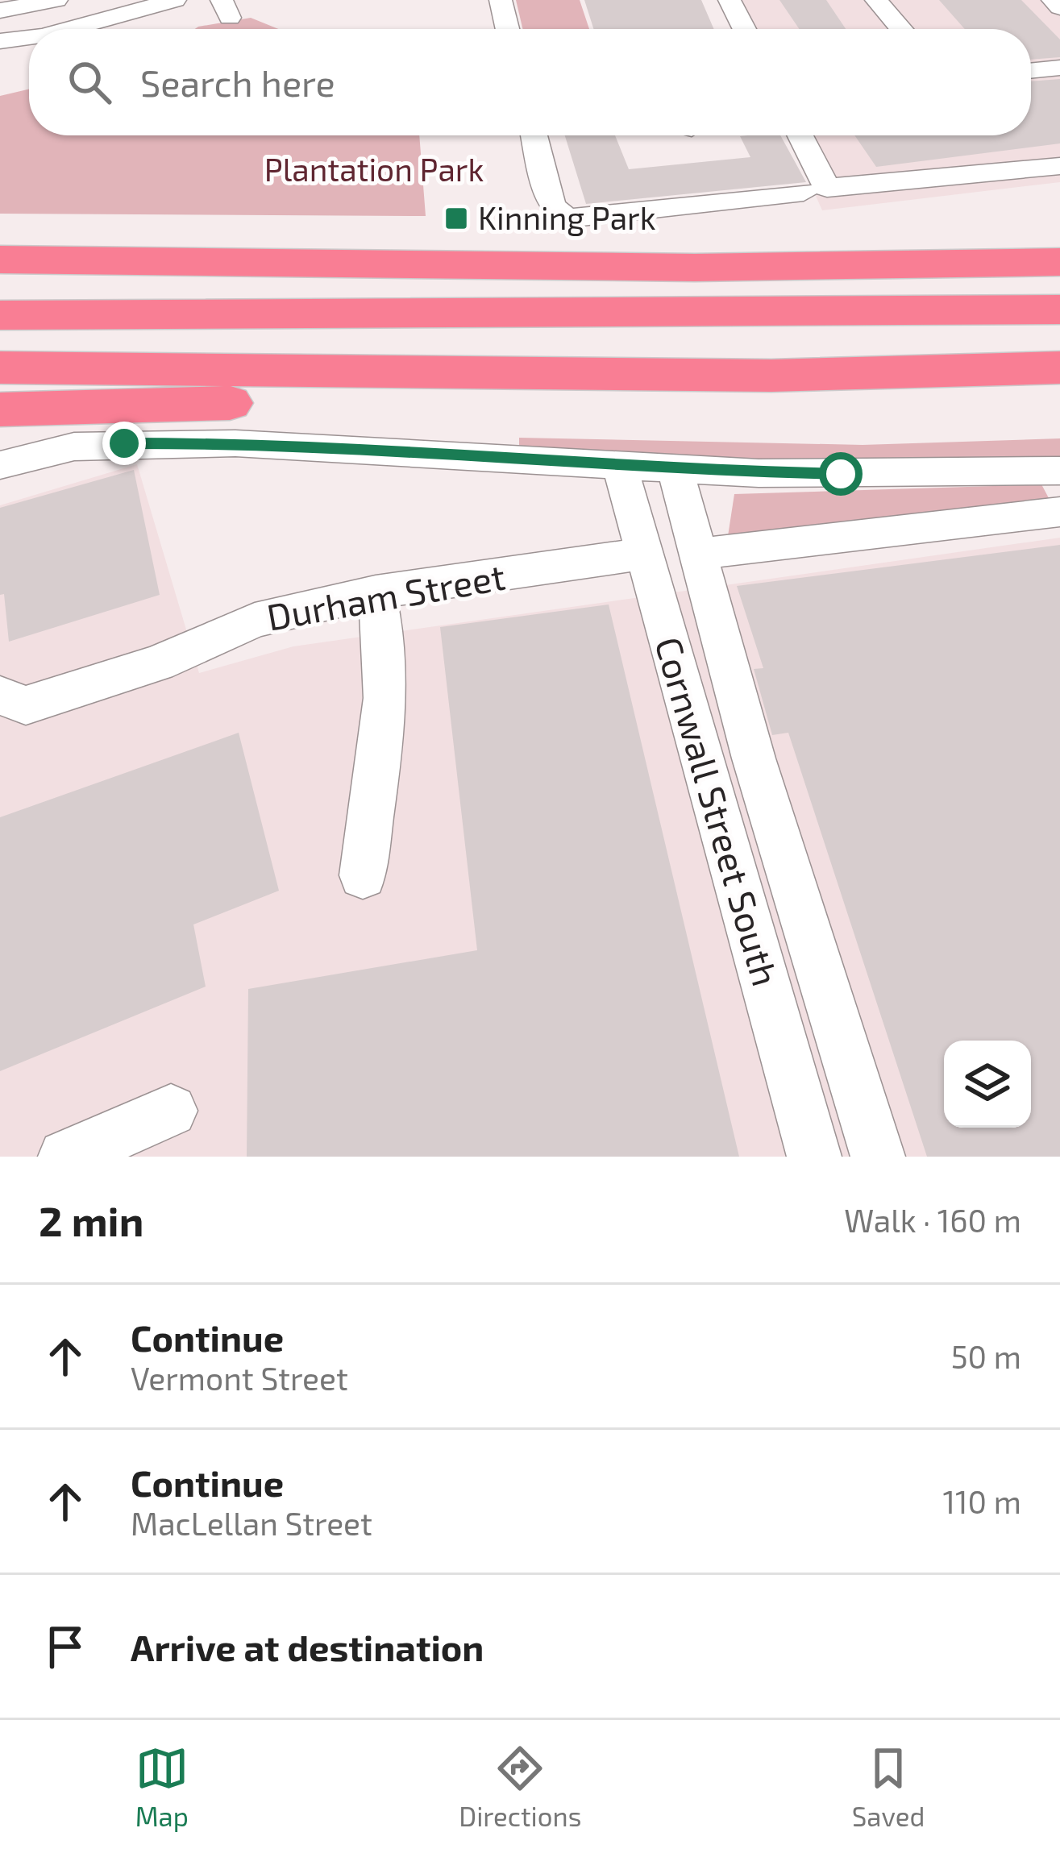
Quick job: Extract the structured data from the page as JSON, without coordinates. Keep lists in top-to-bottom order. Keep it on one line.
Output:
{"streets":{"street":["Durham Street","Cornwall Street South"]},"crossings":[["Durham Street","Cornwall Street South"]],"parks":["Plantation Park"],"places":{"transit":["Kinning Park"]},"page":{"search":"Search here","heading":["2 min","Walk · 160 m"],"list":[["Continue","Vermont Street","50 m"],["Continue","MacLellan Street","110 m"],"Arrive at destination"],"nav":["Map","Directions","Saved"]}}
